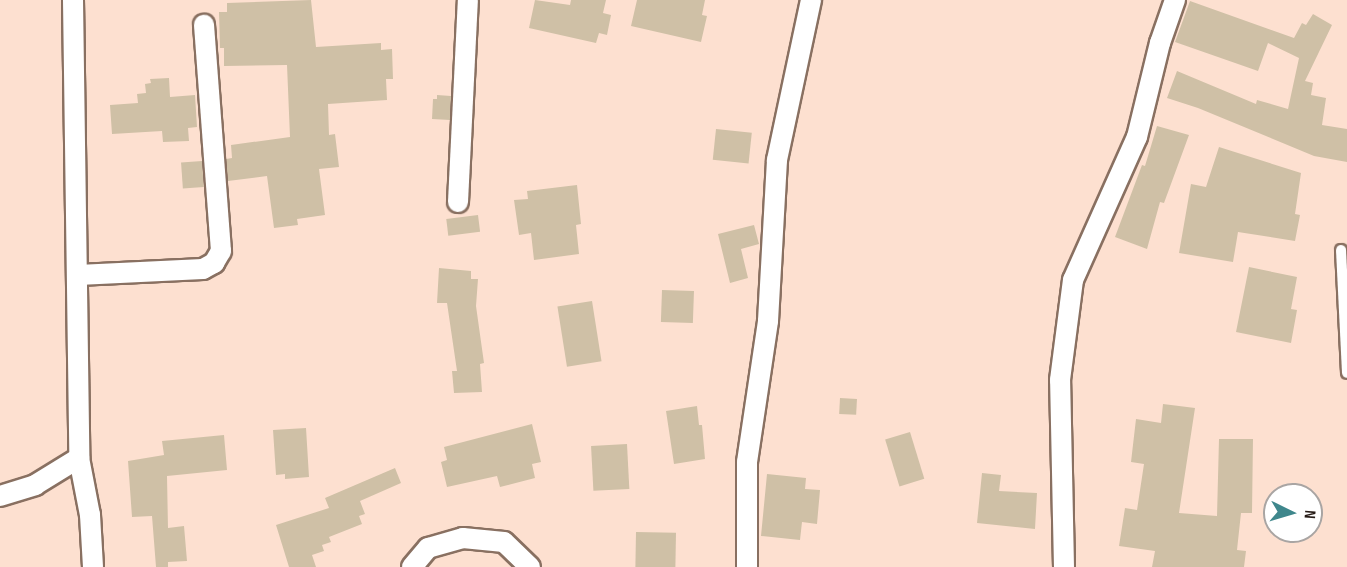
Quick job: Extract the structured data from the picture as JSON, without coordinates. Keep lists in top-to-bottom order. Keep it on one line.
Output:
{"north":"right"}
